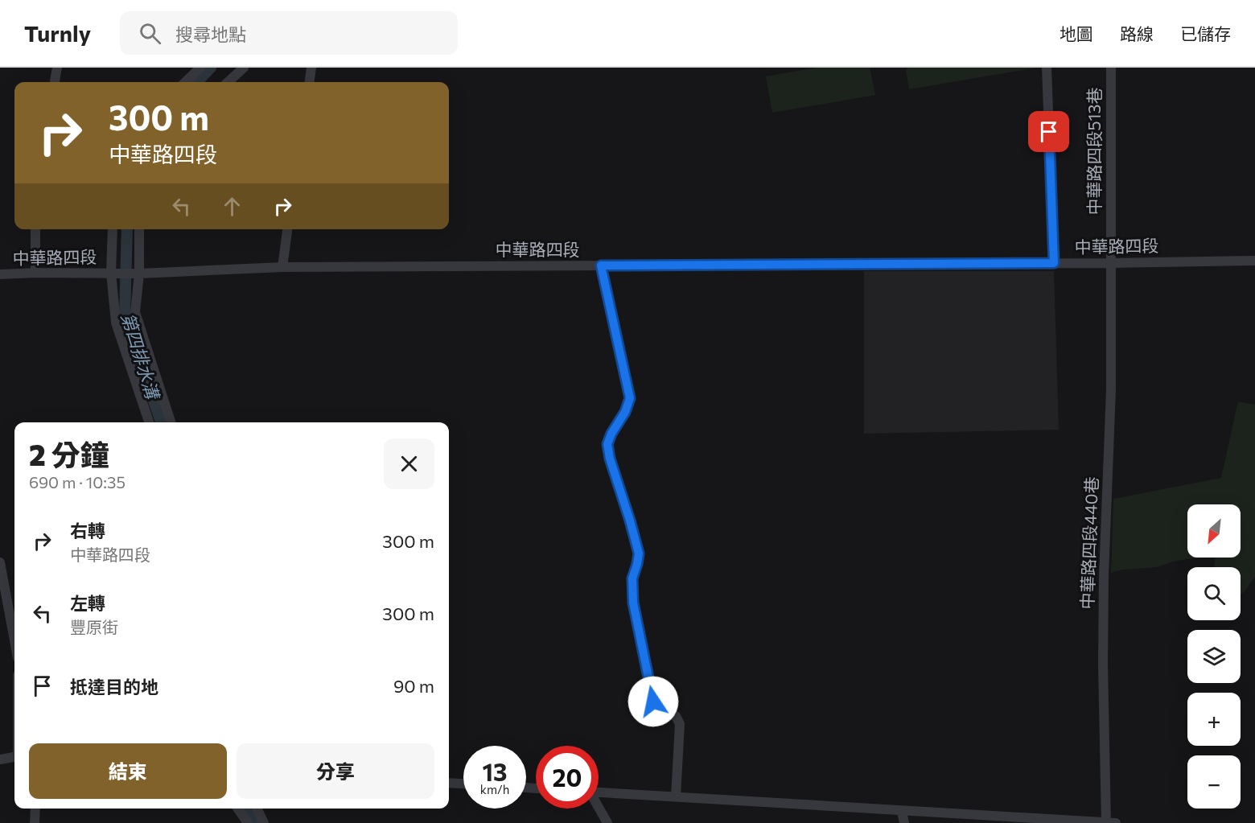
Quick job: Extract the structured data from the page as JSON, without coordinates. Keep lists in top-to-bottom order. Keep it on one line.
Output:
{"streets":{"street":["中華路四段513巷","中華路四段","中華路四段440巷"]},"crossings":[["中華路四段513巷","中華路四段"],["中華路四段513巷","中華路四段440巷"],["中華路四段","中華路四段440巷"]],"water":["第四排水溝"],"north":"bottom left","page":{"header":"Turnly","search":"搜尋地點","nav":["地圖","路線","已儲存"],"turn":["300 m","中華路四段"],"heading":["2 分鐘","690 m · 10:35"],"map_buttons":["+","−"],"list":[{"name":"右轉","note":"中華路四段","value":"300 m"},{"name":"左轉","note":"豐原街","value":"300 m"},{"name":"抵達目的地","value":"90 m"}],"buttons":["結束","分享"],"speed":"13 km/h","limit":"20"}}
